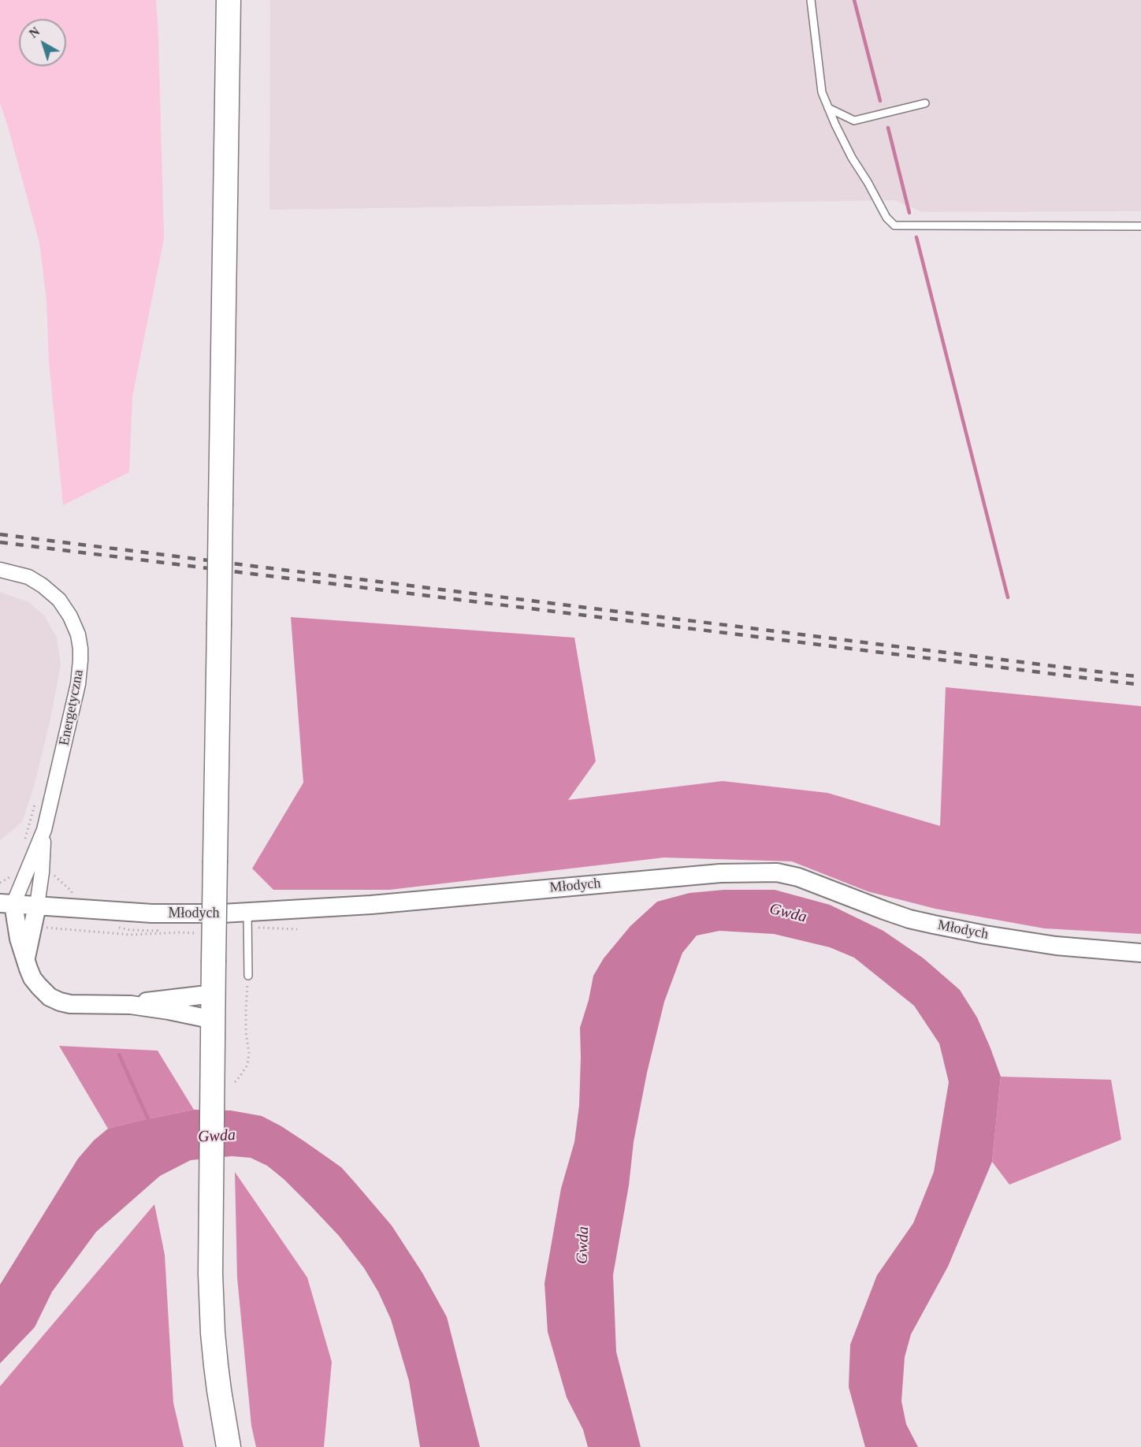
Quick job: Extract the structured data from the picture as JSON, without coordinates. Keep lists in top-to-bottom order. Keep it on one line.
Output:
{"streets":{"street":["Energetyczna","Młodych"]},"water":["Gwda"],"north":"top left"}
